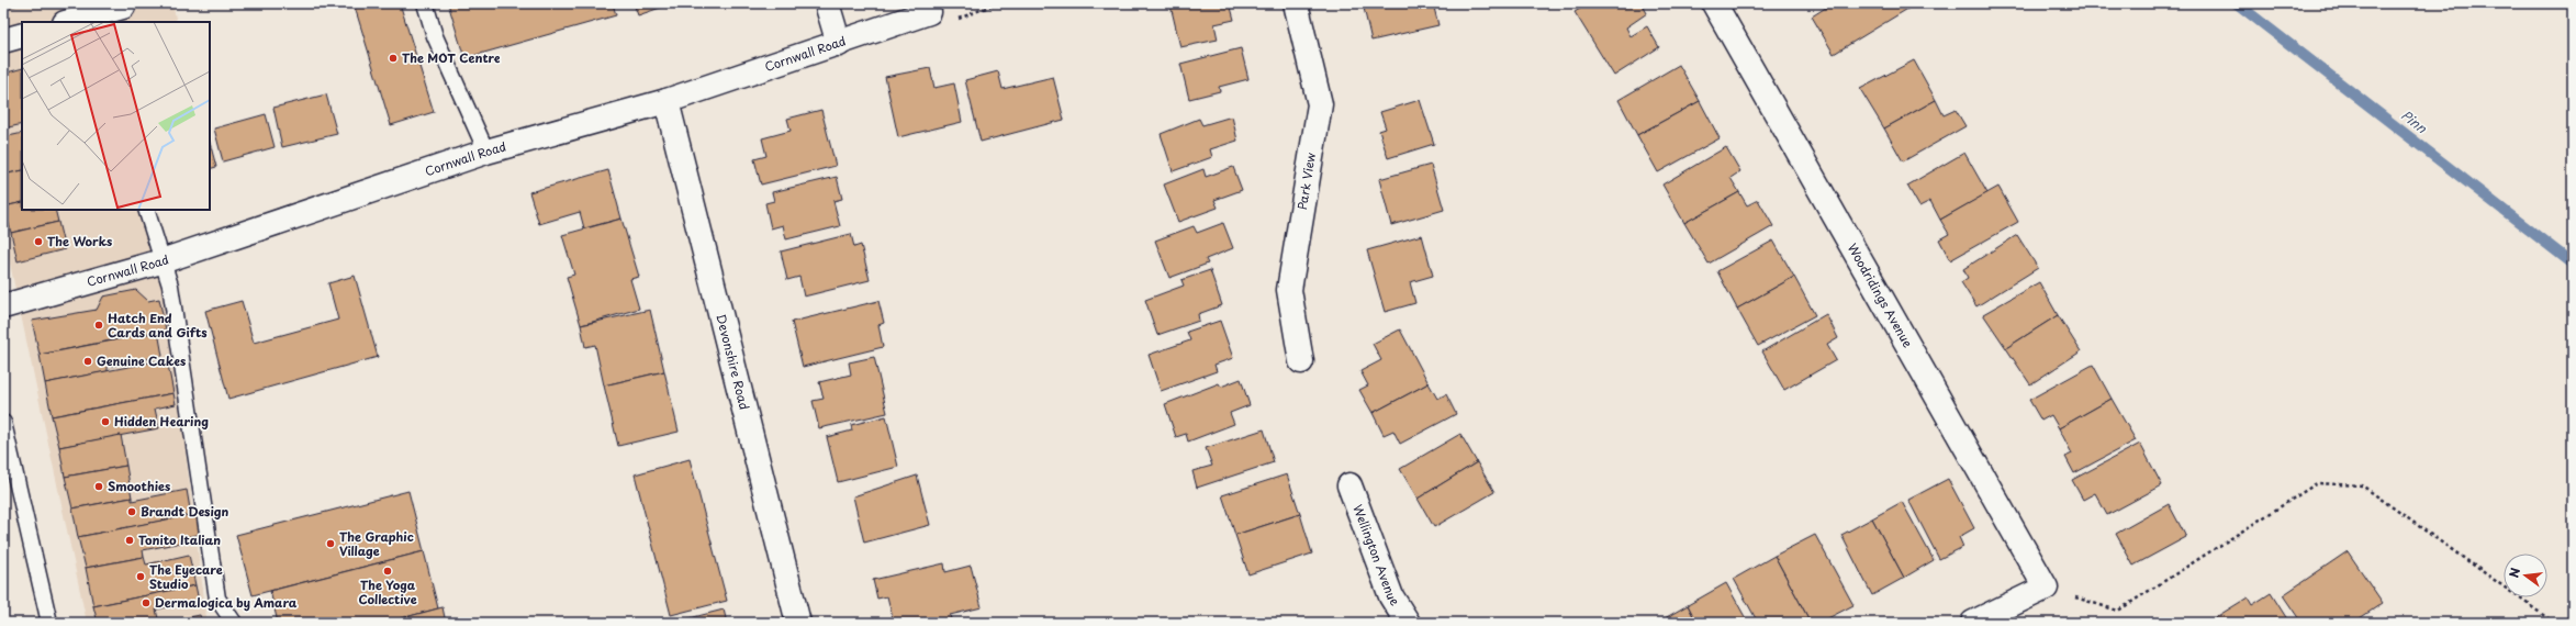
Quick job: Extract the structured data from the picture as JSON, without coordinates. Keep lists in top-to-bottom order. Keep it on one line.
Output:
{"streets":{"street":["Cornwall Road","Park View","Woodridings Avenue","Devonshire Road","Wellington Avenue"]},"crossings":[["Cornwall Road","Devonshire Road"]],"water":["Pinn"],"places":["The MOT Centre","The Works","Hatch End Cards and Gifts","Genuine Cakes","Hidden Hearing","Smoothies","Brandt Design","Tonito Italian","The Graphic Village","The Yoga Collective","The Eyecare Studio","Dermalogica by Amara"],"north":"left"}
